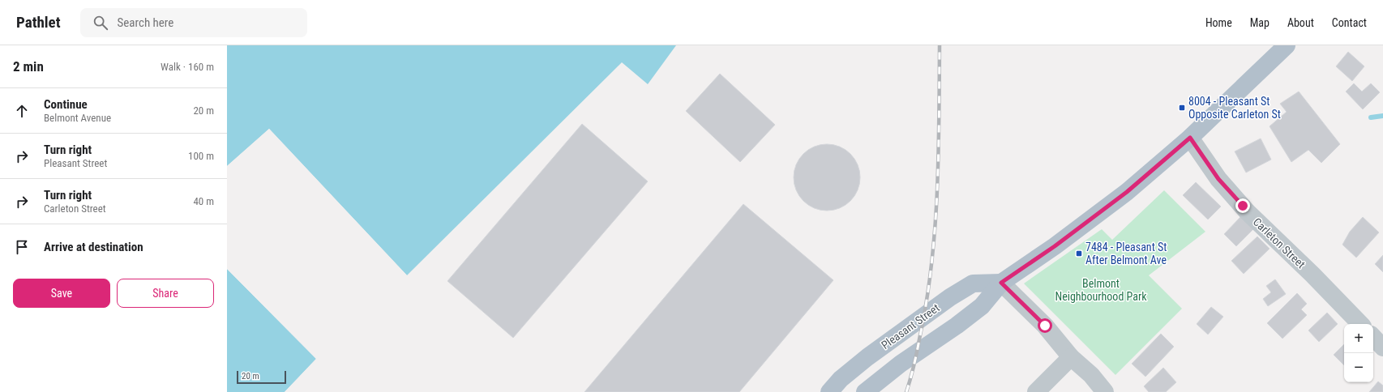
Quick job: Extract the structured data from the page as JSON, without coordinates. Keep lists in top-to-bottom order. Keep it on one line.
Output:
{"streets":{"main road":["Pleasant Street"],"street":["Carleton Street"]},"parks":["Belmont Neighbourhood Park"],"places":{"transit":["8004 - Pleasant St Opposite Carleton St","7484 - Pleasant St After Belmont Ave"]},"scale_bar":"20 m","page":{"header":"Pathlet","search":"Search here","nav":["Home","Map","About","Contact"],"heading":["2 min","Walk · 160 m"],"list":[["Continue","Belmont Avenue","20 m"],["Turn right","Pleasant Street","100 m"],["Turn right","Carleton Street","40 m"],"Arrive at destination"],"buttons":["Save","Share"],"map_buttons":["+","−"],"scale":"20 m"}}
